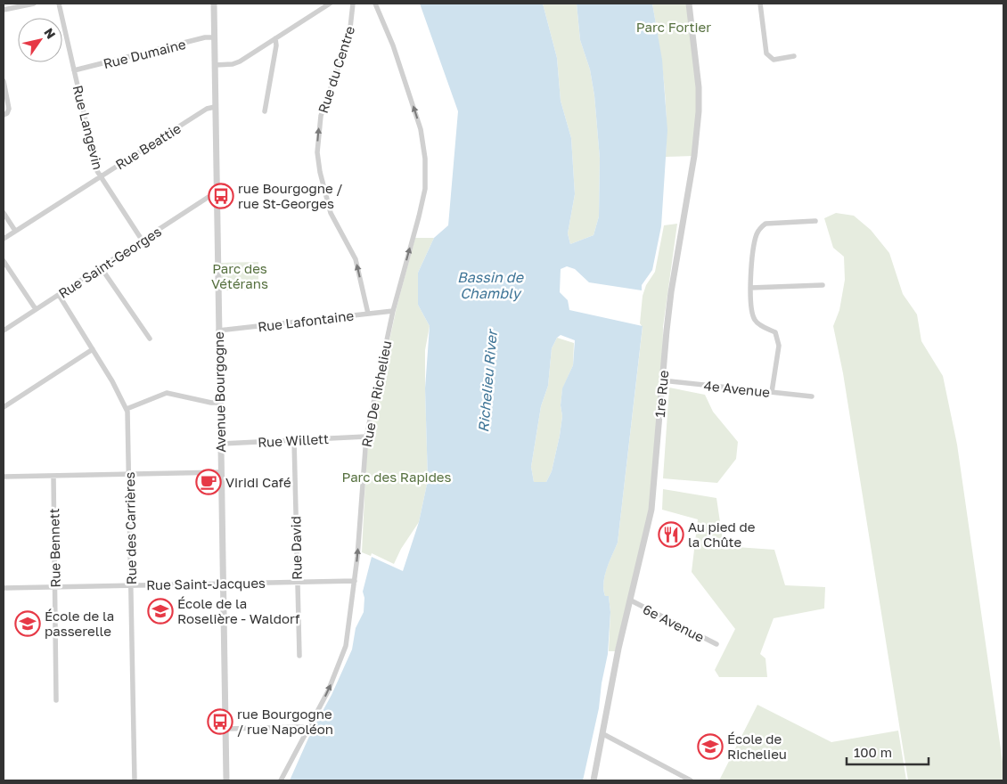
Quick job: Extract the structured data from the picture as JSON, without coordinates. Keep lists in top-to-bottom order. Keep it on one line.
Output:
{"streets":{"street":["Rue Dumaine","Rue du Centre","Rue Langevin","Rue Beattie","Rue Saint-Georges","Rue Lafontaine","4e Avenue","Avenue Bourgogne","Rue De Richelieu","1re Rue","Rue Willett","Rue des Carrières","Rue Bennett","Rue David","Rue Saint-Jacques","6e Avenue"]},"crossings":[["Rue Dumaine","Rue Langevin"],["Rue Dumaine","Avenue Bourgogne"],["Rue du Centre","Rue Lafontaine"],["Rue Langevin","Rue Beattie"],["Rue Langevin","Rue Saint-Georges"],["Rue Beattie","Avenue Bourgogne"],["Rue Saint-Georges","Avenue Bourgogne"],["Rue Saint-Georges","Rue des Carrières"],["Rue Lafontaine","Avenue Bourgogne"],["Rue Lafontaine","Rue De Richelieu"],["4e Avenue","1re Rue"],["Avenue Bourgogne","Rue Willett"],["Avenue Bourgogne","Rue Saint-Jacques"],["Rue De Richelieu","Rue Willett"],["Rue De Richelieu","Rue Saint-Jacques"],["1re Rue","6e Avenue"],["Rue Willett","Rue David"],["Rue des Carrières","Rue Saint-Jacques"],["Rue Bennett","Rue Saint-Jacques"],["Rue David","Rue Saint-Jacques"]],"one_way":["Rue du Centre","Rue De Richelieu"],"water":["Bassin de Chambly","Richelieu River"],"parks":["Parc Fortier","Parc des Vétérans","Parc des Rapides"],"places":{"bus stop":["rue Bourgogne / rue St-Georges","rue Bourgogne / rue Napoléon"],"cafe":["Viridi Café"],"restaurant":["Au pied de la Chûte"],"school or university":["École de la Roselière - Waldorf","École de la passerelle","École de Richelieu"]},"scale_bar":"100 m","north":"top right"}
